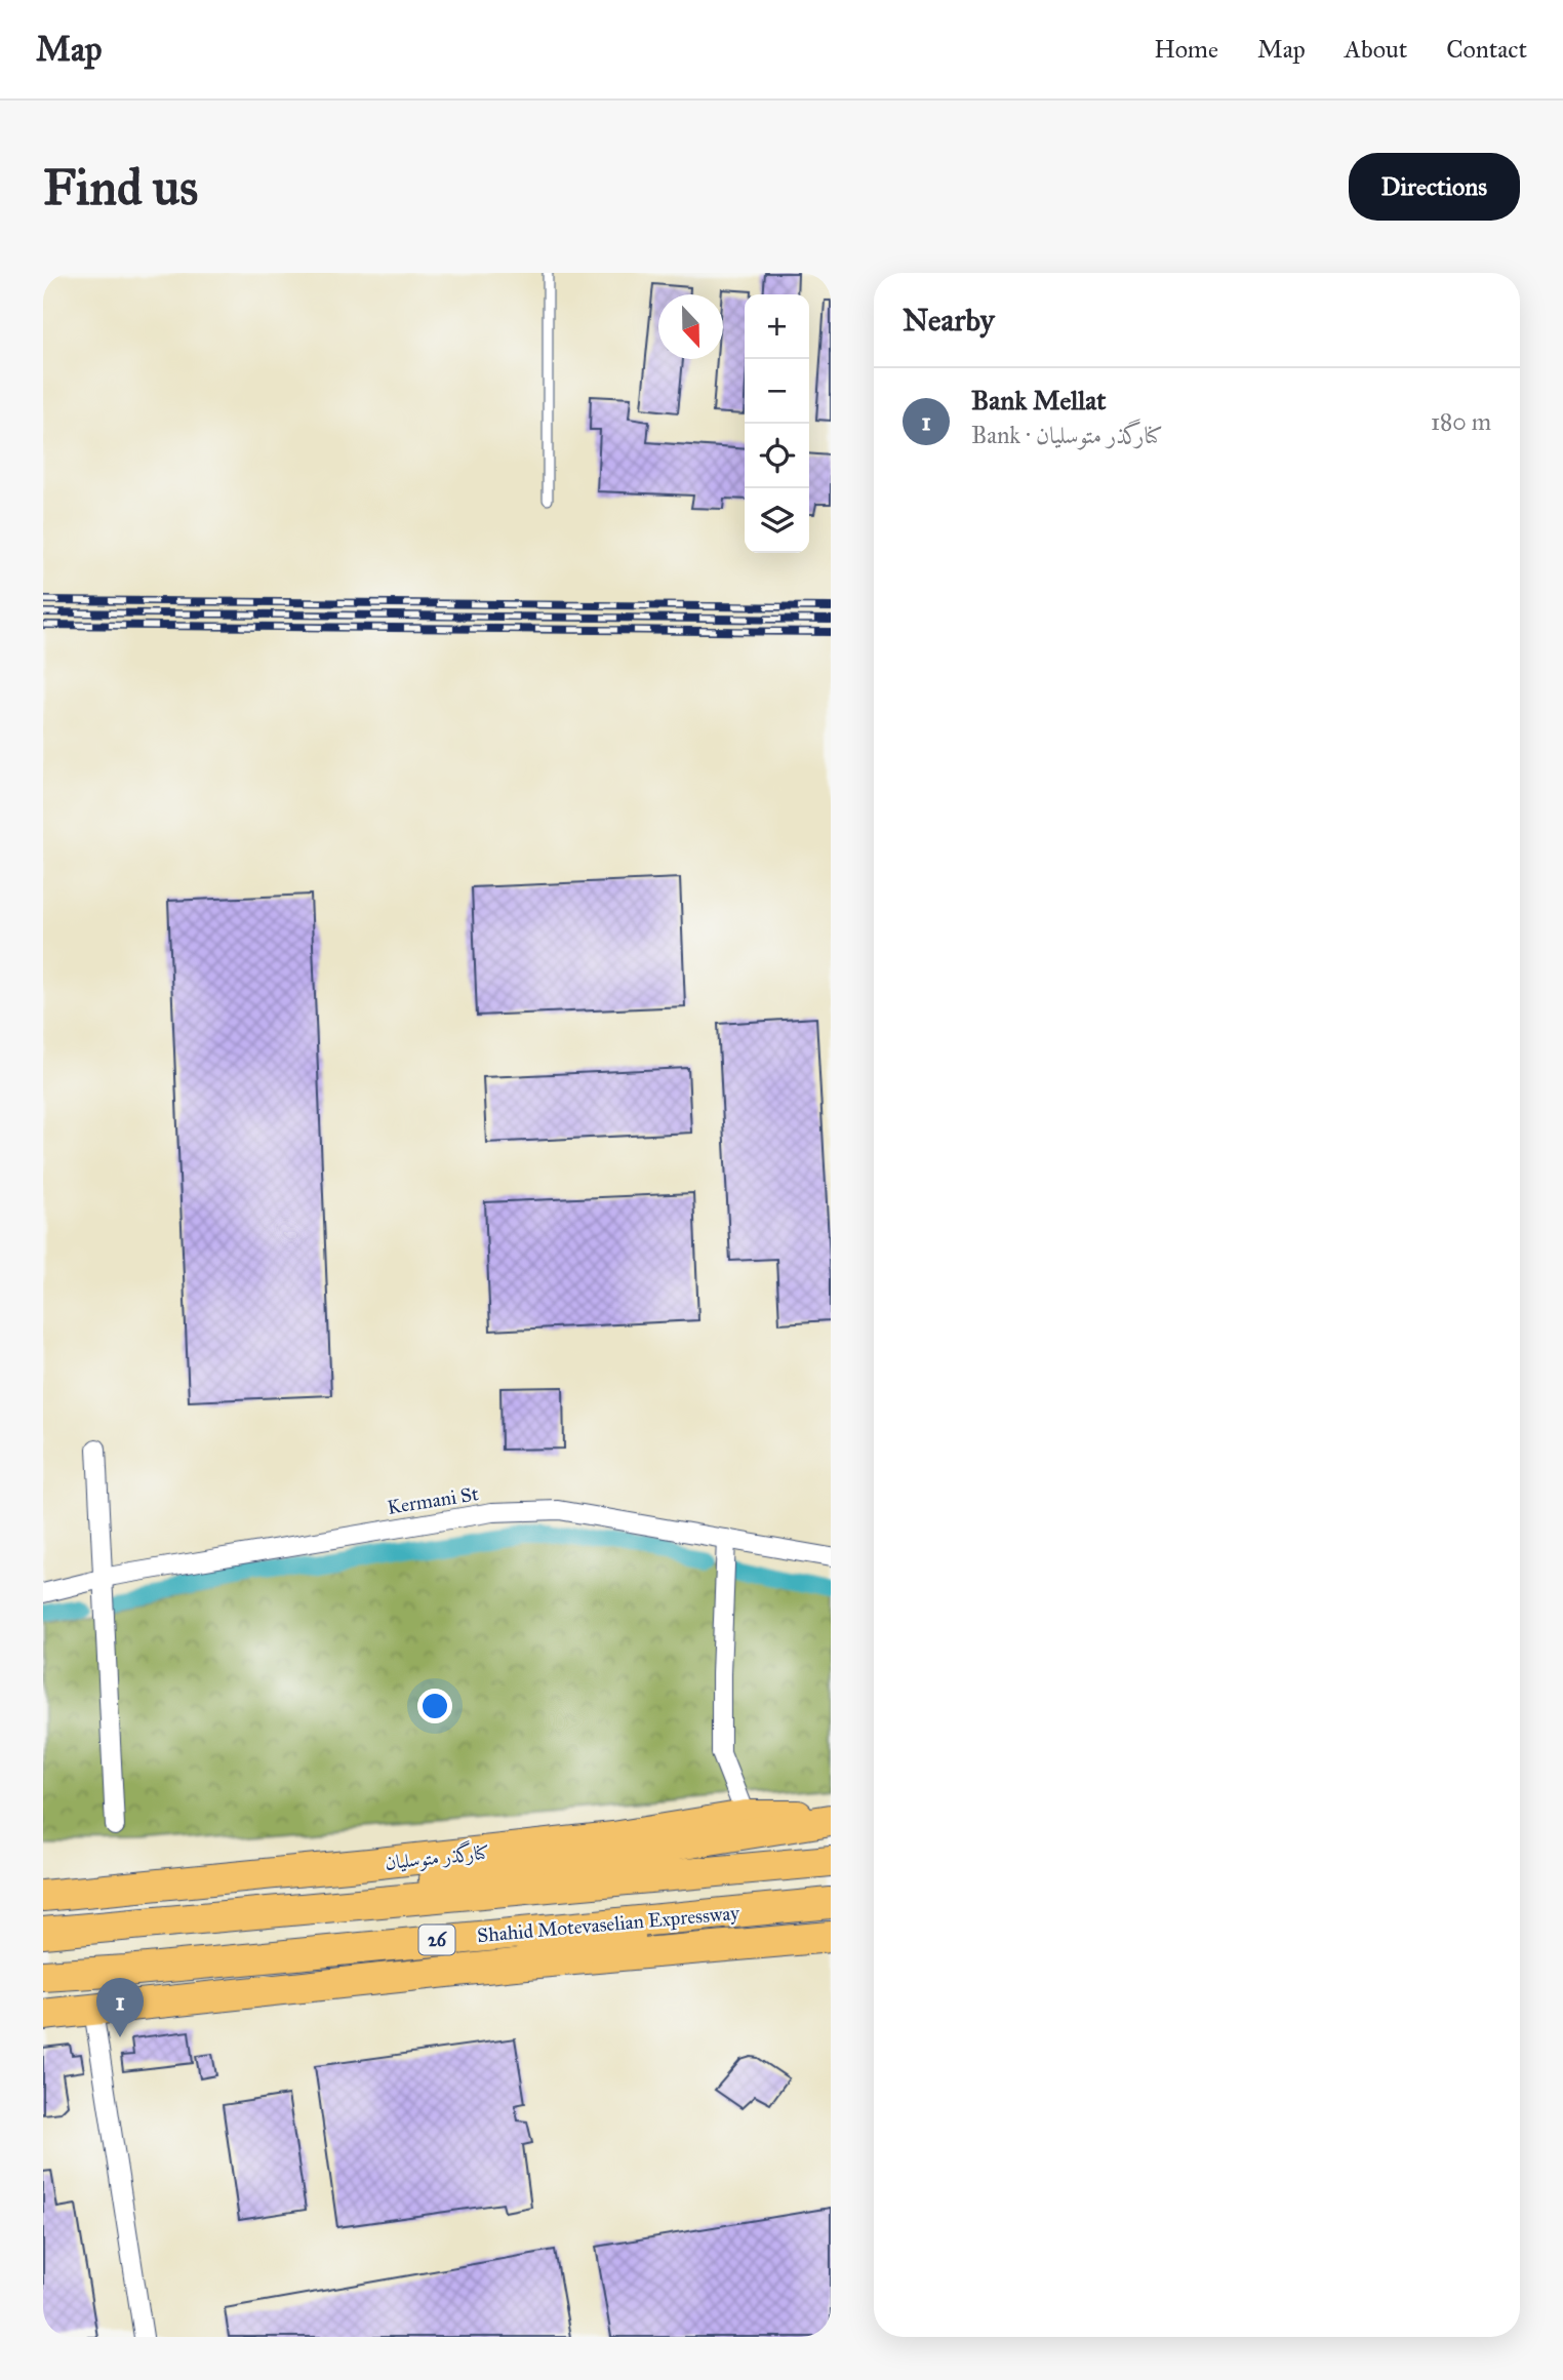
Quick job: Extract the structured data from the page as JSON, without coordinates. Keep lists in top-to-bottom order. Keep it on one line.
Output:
{"streets":{"main road":["کنارگذر متوسلیان","Shahid Motevaselian Expressway","26"],"street":["Kermani St"]},"north":"bottom","page":{"header":"Map","nav":["Home","Map","About","Contact"],"buttons":"Directions","title":"Find us","heading":"Nearby","map_buttons":["+","−"],"list":[{"mark":"1","name":"Bank Mellat","note":"Bank · کنارگذر متوسلیان","value":"180 m"}],"pins":"1"}}
